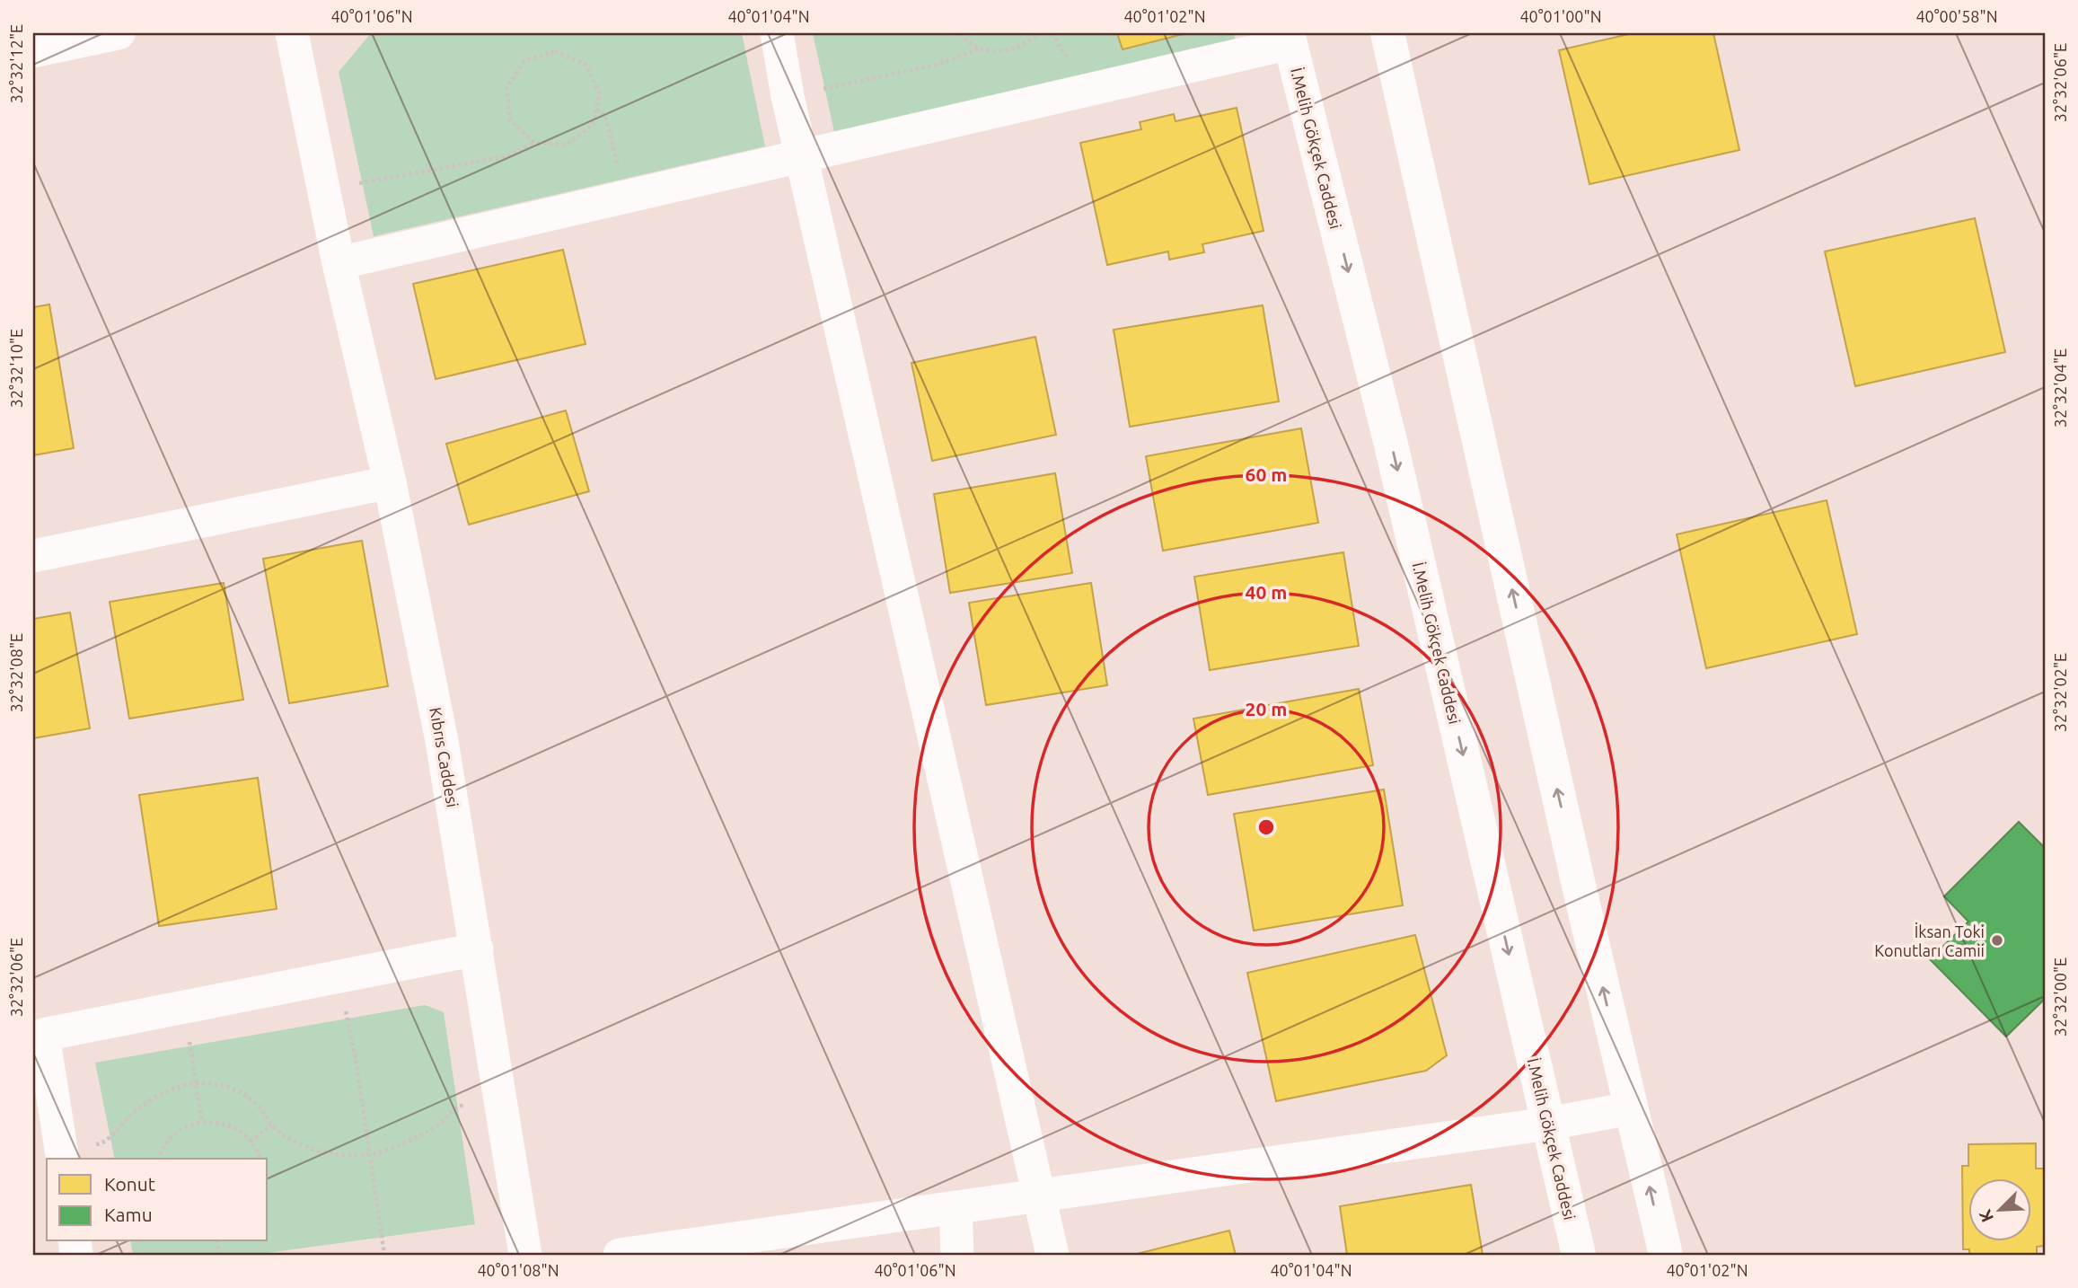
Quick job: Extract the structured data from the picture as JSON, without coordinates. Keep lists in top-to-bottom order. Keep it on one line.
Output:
{"streets":{"main road":["İ.Melih Gökçek Caddesi"],"street":["Kıbrıs Caddesi"]},"places":["İksan Toki Konutları Camii"],"legend":["Konut","Kamu"],"north":"bottom left","coordinates":["40°01'06\"N","40°01'04\"N","40°01'02\"N","40°01'00\"N","40°00'58\"N","32°32'12\"E","32°32'06\"E","32°32'10\"E","32°32'04\"E","32°32'08\"E","32°32'02\"E","32°32'00\"E","40°01'08\"N"],"rings":["60 m","40 m","20 m"]}
